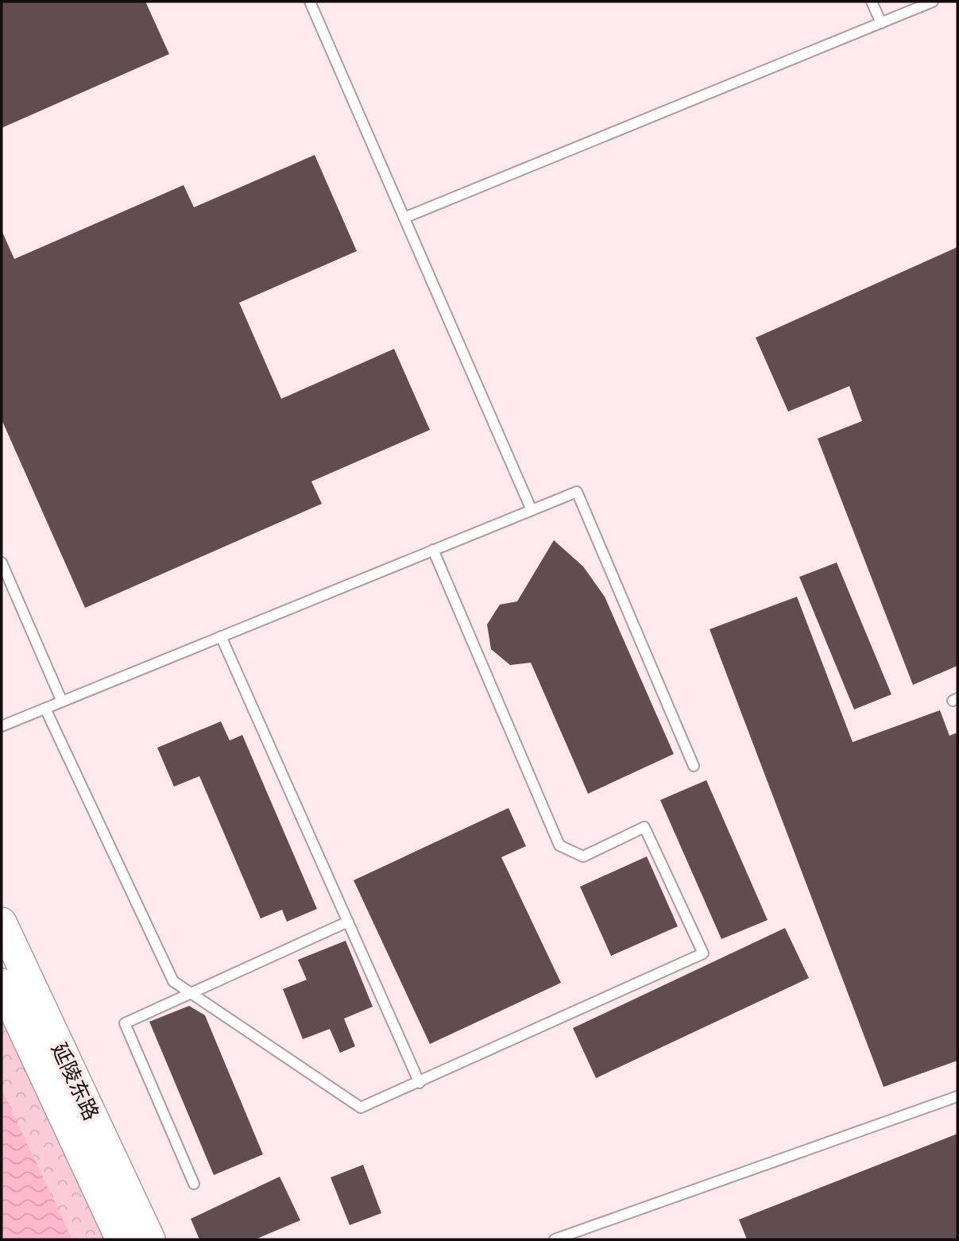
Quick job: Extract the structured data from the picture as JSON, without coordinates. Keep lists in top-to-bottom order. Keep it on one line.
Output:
{"streets":{"main road":["延陵东路"]}}
